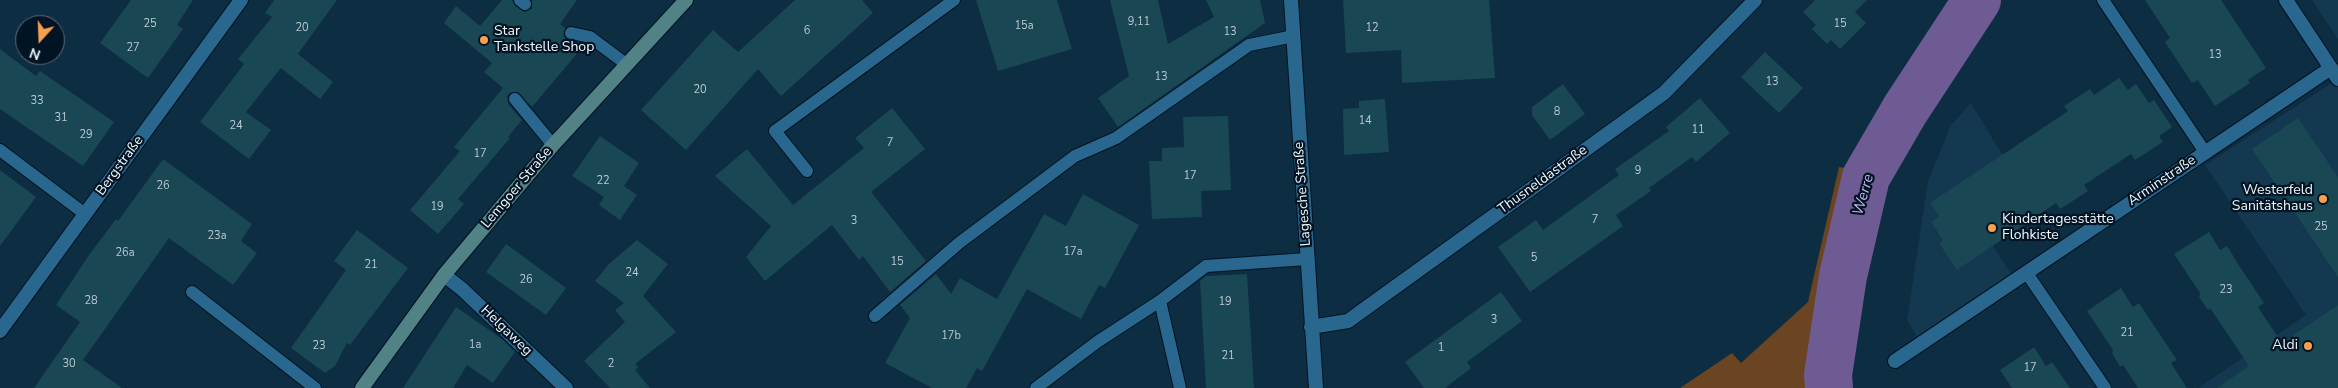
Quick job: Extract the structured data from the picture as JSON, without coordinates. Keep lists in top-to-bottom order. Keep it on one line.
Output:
{"streets":{"main road":["Lemgoer Straße"],"street":["Bergstraße","Thusneldastraße","Arminstraße","Lagesche Straße","Helgaweg"]},"crossings":[["Thusneldastraße","Lagesche Straße"],["Lemgoer Straße","Helgaweg"]],"water":["Werre"],"places":["Star Tankstelle Shop","Westerfeld Sanitätshaus","Kindertagesstätte Flohkiste","Aldi"],"house_numbers":["9,11","25","15","15a","20","12","6","13","27","13","13","13","20","33","8","31","14","24","11","29","7","17","9","17","22","26","19","7","3","25","23a","17a","26a","5","15","21","24","26","23","28","19","3","21","17b","1a","23","1","21","30","2","17"],"north":"bottom"}
